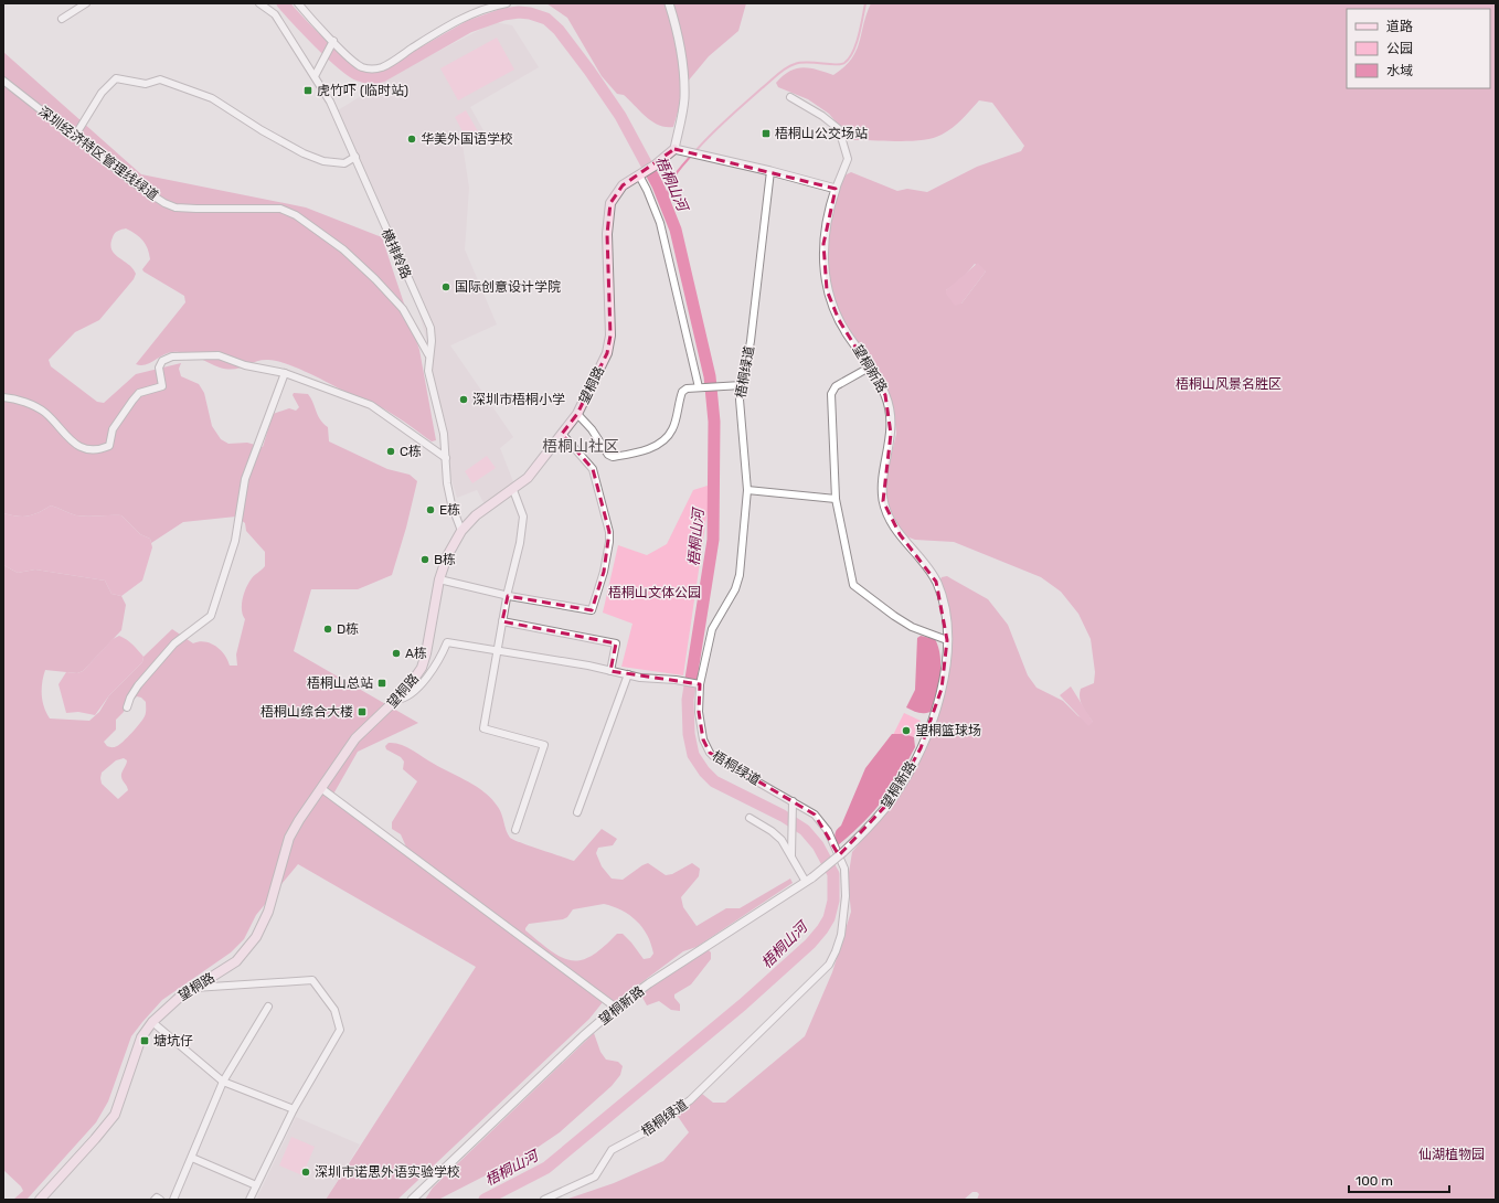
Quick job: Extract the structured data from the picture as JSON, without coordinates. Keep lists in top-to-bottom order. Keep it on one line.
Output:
{"streets":{"main road":["望桐路"],"street":["深圳经济特区管理线绿道","横排岭路","望桐新路","梧桐绿道"]},"crossings":[["深圳经济特区管理线绿道","横排岭路"],["横排岭路","望桐路"]],"districts":["梧桐山社区"],"water":["梧桐山河"],"parks":["梧桐山风景名胜区","梧桐山文体公园","仙湖植物园"],"places":{"transit":["虎竹吓 (临时站)","梧桐山公交场站","梧桐山总站","梧桐山综合大楼","塘坑仔"],"other":["华美外国语学校","国际创意设计学院","深圳市梧桐小学","C栋","E栋","B栋","D栋","A栋","望桐篮球场","深圳市诺思外语实验学校"]},"legend":["道路","公园","水域"],"scale_bar":"100 m"}
